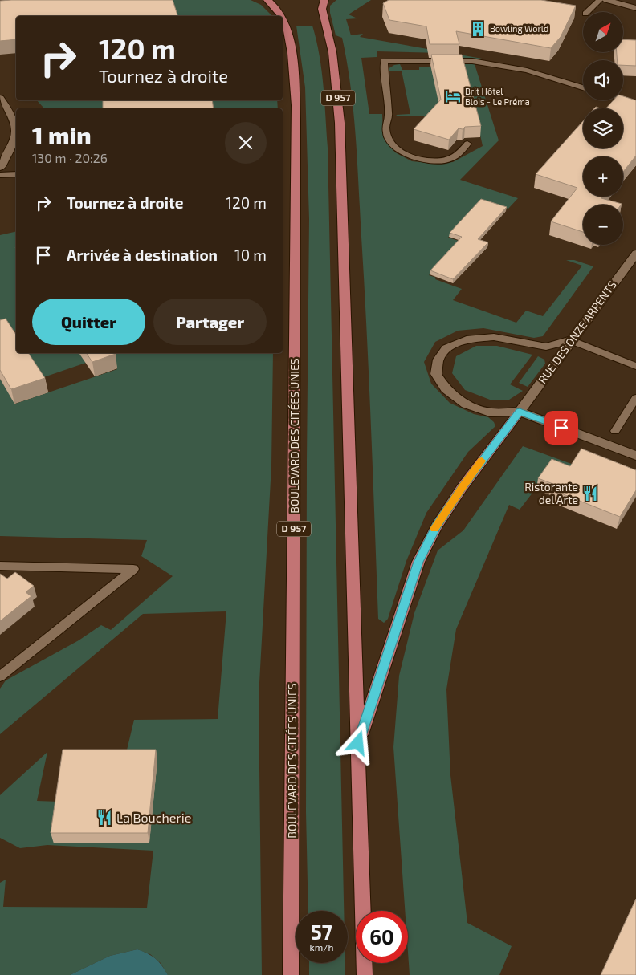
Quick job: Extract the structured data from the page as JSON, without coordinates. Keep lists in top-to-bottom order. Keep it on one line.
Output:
{"streets":{"main road":["D 957","BOULEVARD DES CITÉES UNIES"],"street":["RUE DES ONZE ARPENTS"]},"places":{"building":["Bowling World"],"hotel":["Brit Hôtel Blois - Le Préma"],"restaurant":["Ristorante del Arte","La Boucherie"]},"north":"top right","page":{"map_buttons":["+","−"],"turn":["120 m","Tournez à droite"],"heading":["1 min","130 m · 20:26"],"list":[{"name":"Tournez à droite","value":"120 m"},{"name":"Arrivée à destination","value":"10 m"}],"buttons":["Quitter","Partager"],"speed":"57 km/h","limit":"60"}}
